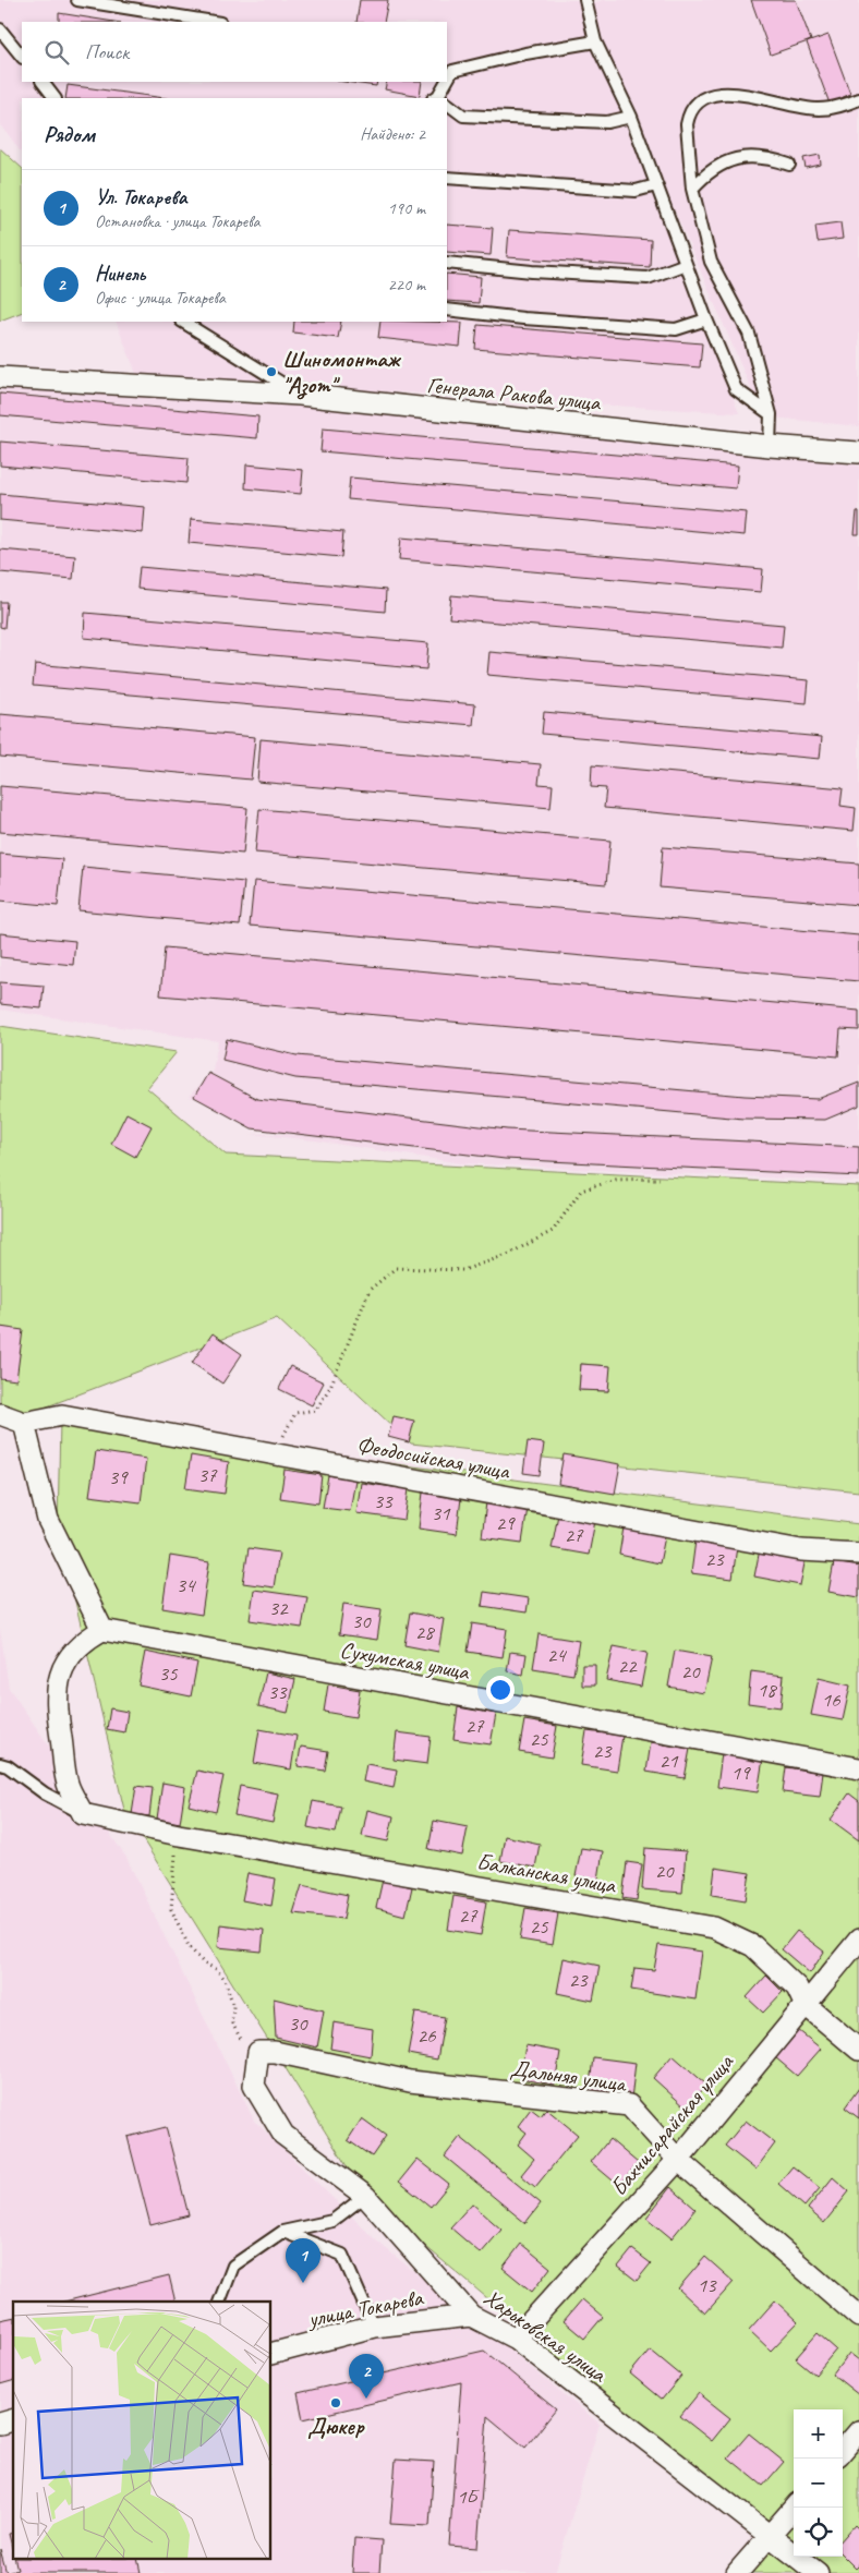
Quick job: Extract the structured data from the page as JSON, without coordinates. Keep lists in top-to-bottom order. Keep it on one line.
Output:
{"streets":{"street":["Генерала Ракова улица","Феодосийская улица","Сухумская улица","Балканская улица","Дальняя улица","Бахчисарайская улица","улица Токарева","Харьковская улица"]},"crossings":[["Балканская улица","Бахчисарайская улица"],["Дальняя улица","Бахчисарайская улица"],["Дальняя улица","Харьковская улица"],["Бахчисарайская улица","Харьковская улица"],["улица Токарева","Харьковская улица"]],"places":["Шиномонтаж \"Азот\"","Дюкер"],"house_numbers":["37","39","33","31","29","27","23","34","32","30","28","24","22","20","35","18","33","16","27","25","23","21","19","20","27","25","23","30","26","13","1Б"],"page":{"search":"Поиск","heading":["Рядом","Найдено: 2"],"list":[{"mark":"1","name":"Ул. Токарева","note":"Остановка · улица Токарева","value":"190 m"},{"mark":"2","name":"Нинель","note":"Офис · улица Токарева","value":"220 m"}],"pins":["1","2"],"map_buttons":["+","−"]}}
